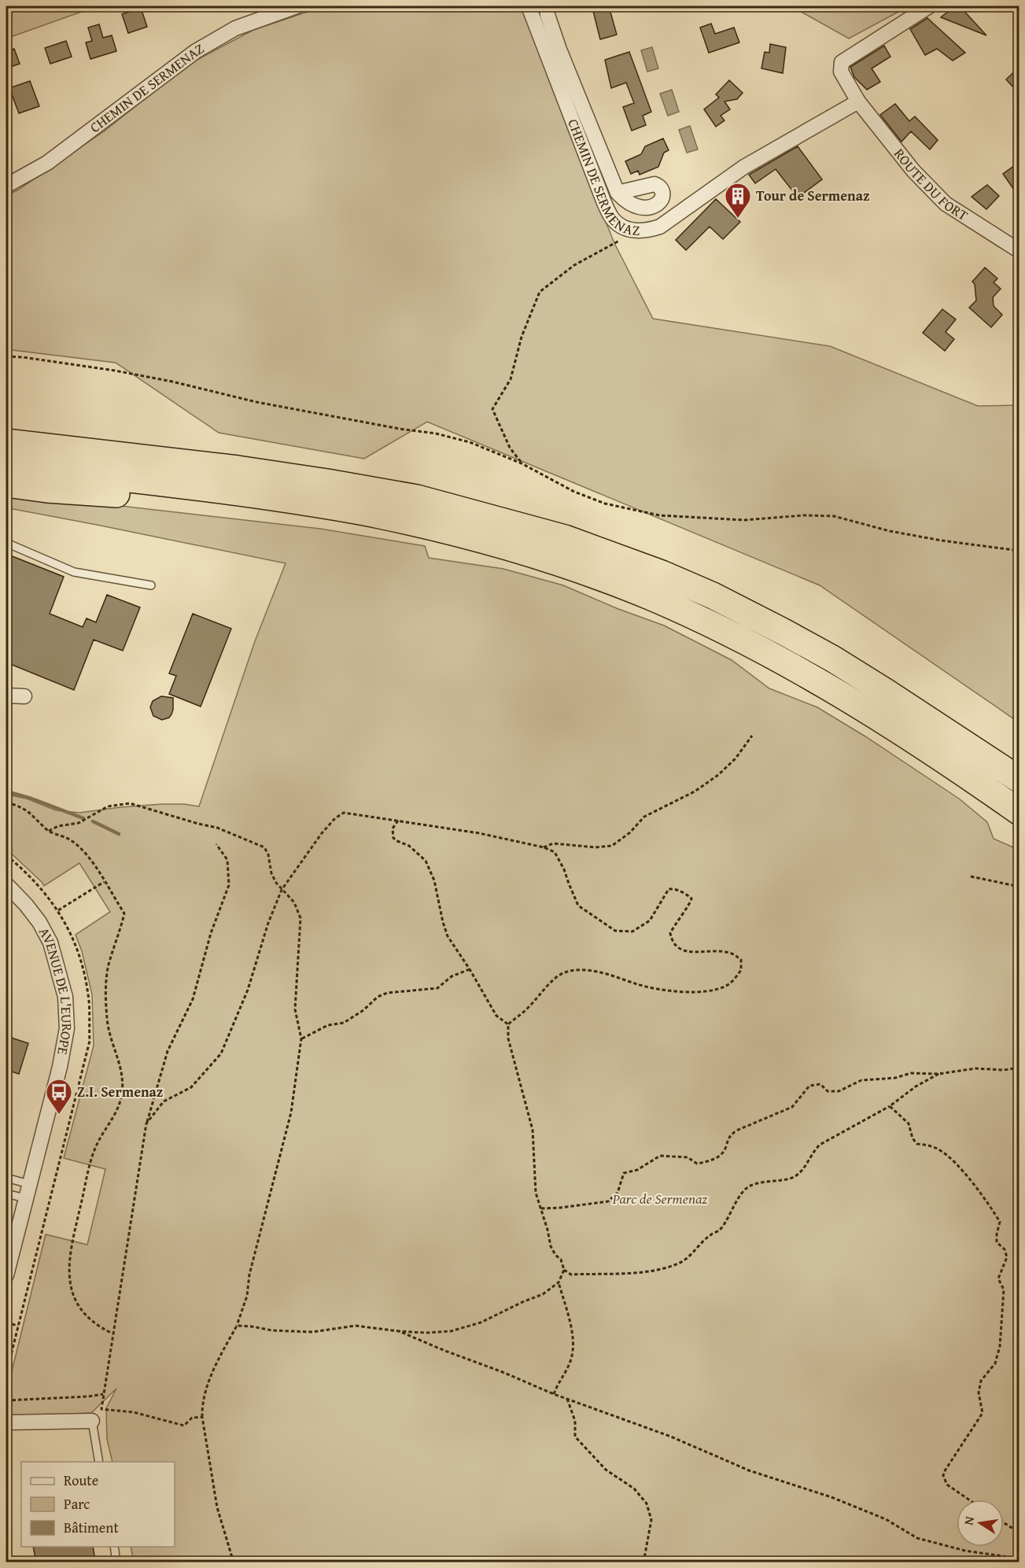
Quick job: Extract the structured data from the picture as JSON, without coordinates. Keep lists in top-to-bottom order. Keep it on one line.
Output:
{"streets":{"street":["CHEMIN DE SERMENAZ","ROUTE DU FORT","AVENUE DE L'EUROPE"]},"crossings":[["CHEMIN DE SERMENAZ","ROUTE DU FORT"]],"parks":["Parc de Sermenaz"],"places":{"building":["Tour de Sermenaz"],"bus stop":["Z.I. Sermenaz"]},"legend":["Route","Parc","Bâtiment"],"north":"left"}
